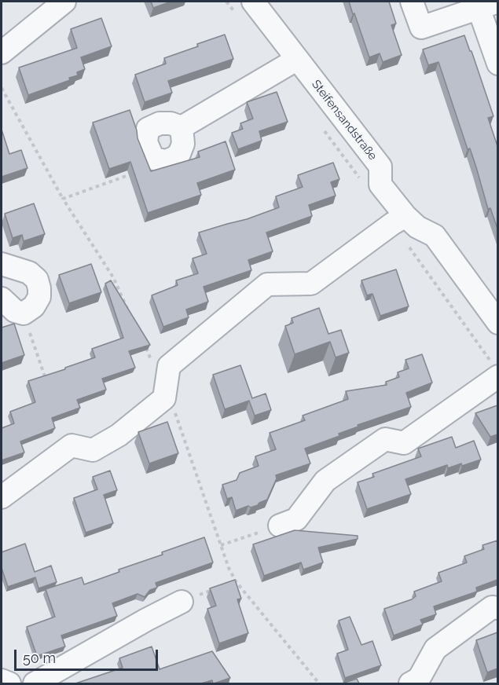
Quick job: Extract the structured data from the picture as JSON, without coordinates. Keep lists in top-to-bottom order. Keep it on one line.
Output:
{"streets":{"street":["Steifensandstraße"]},"scale_bar":"50 m"}
